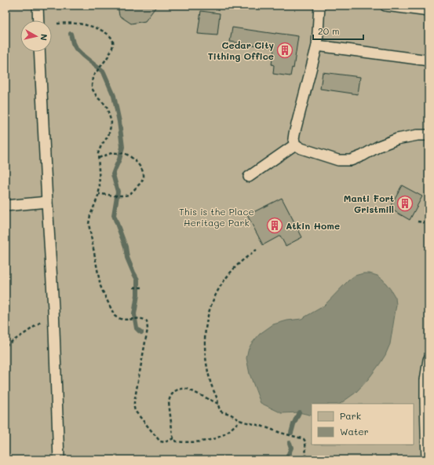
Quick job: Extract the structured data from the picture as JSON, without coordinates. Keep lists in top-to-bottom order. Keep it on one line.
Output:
{"parks":["This is the Place Heritage Park"],"places":{"building":["Cedar City Tithing Office","Manti Fort Gristmill","Atkin Home"]},"legend":["Park","Water"],"scale_bar":"20 m","north":"right"}
